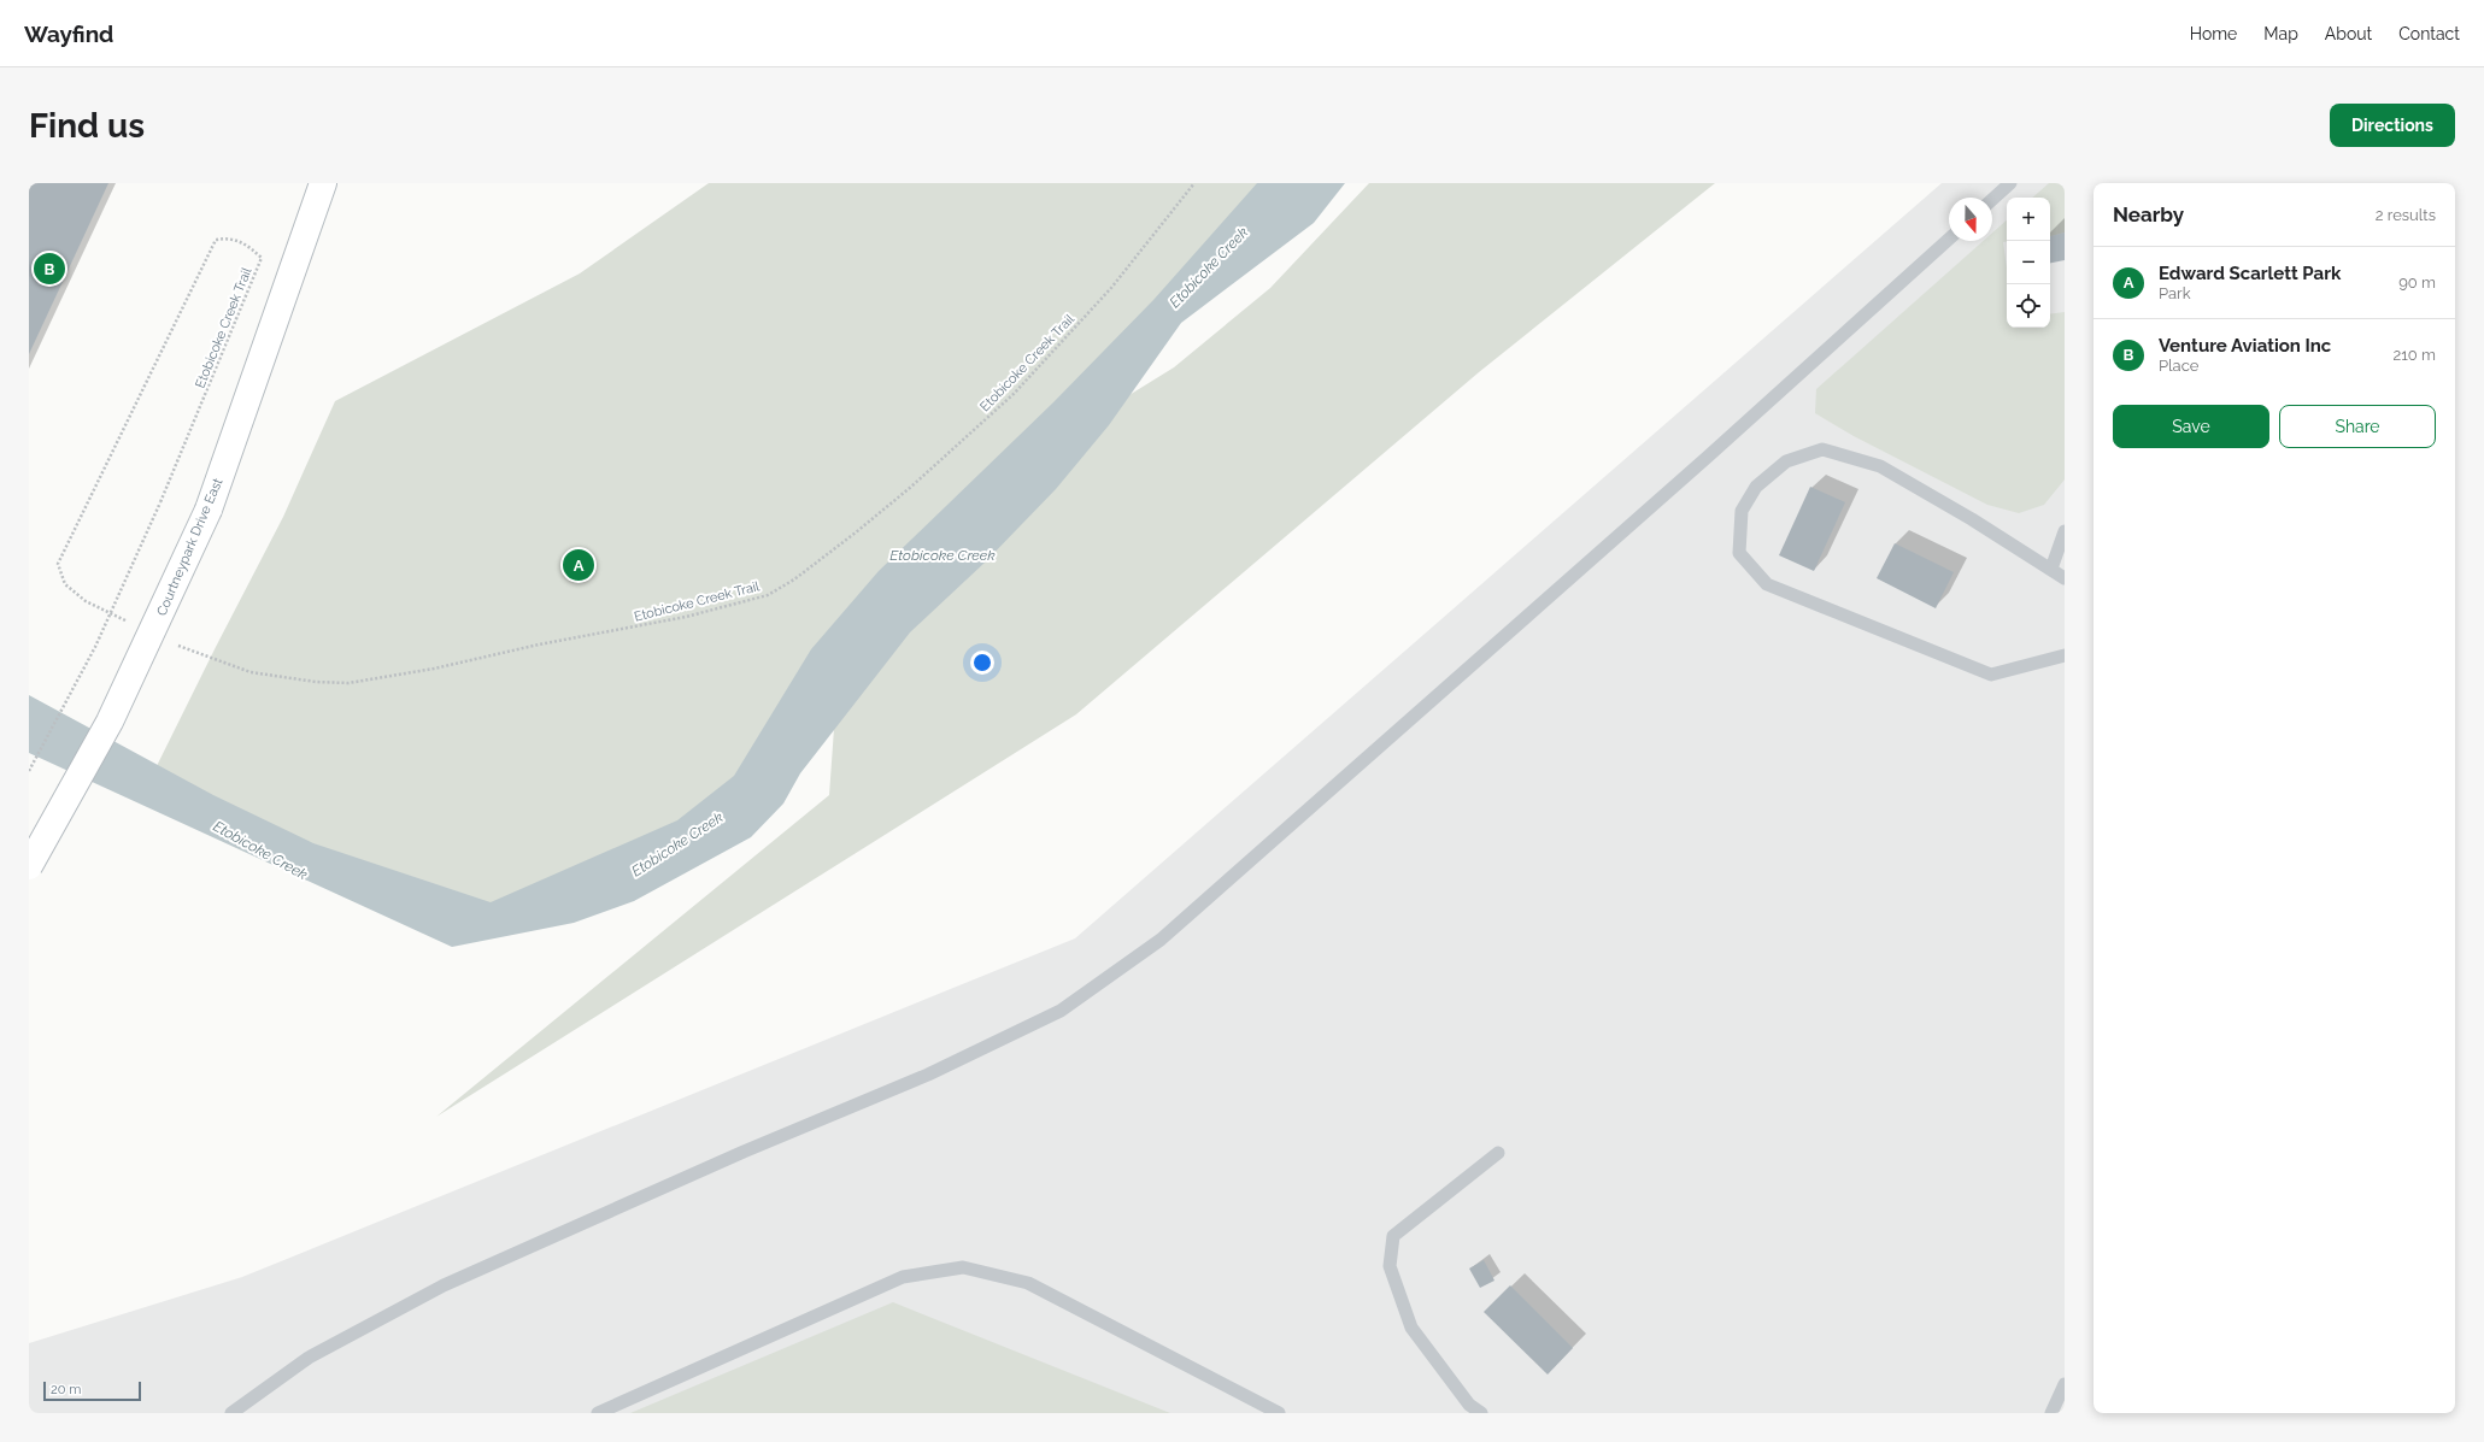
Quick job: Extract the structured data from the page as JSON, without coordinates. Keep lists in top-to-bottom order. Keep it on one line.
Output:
{"streets":{"street":["Courtneypark Drive East"],"path":["Etobicoke Creek Trail"]},"water":["Etobicoke Creek"],"scale_bar":"20 m","north":"bottom","page":{"header":"Wayfind","nav":["Home","Map","About","Contact"],"buttons":["Directions",["Save","Share"]],"title":"Find us","heading":["Nearby","2 results"],"map_buttons":["+","−"],"list":[{"mark":"A","name":"Edward Scarlett Park","note":"Park","value":"90 m"},{"mark":"B","name":"Venture Aviation Inc","note":"Place","value":"210 m"}],"pins":["B","A"],"scale":"20 m"}}
